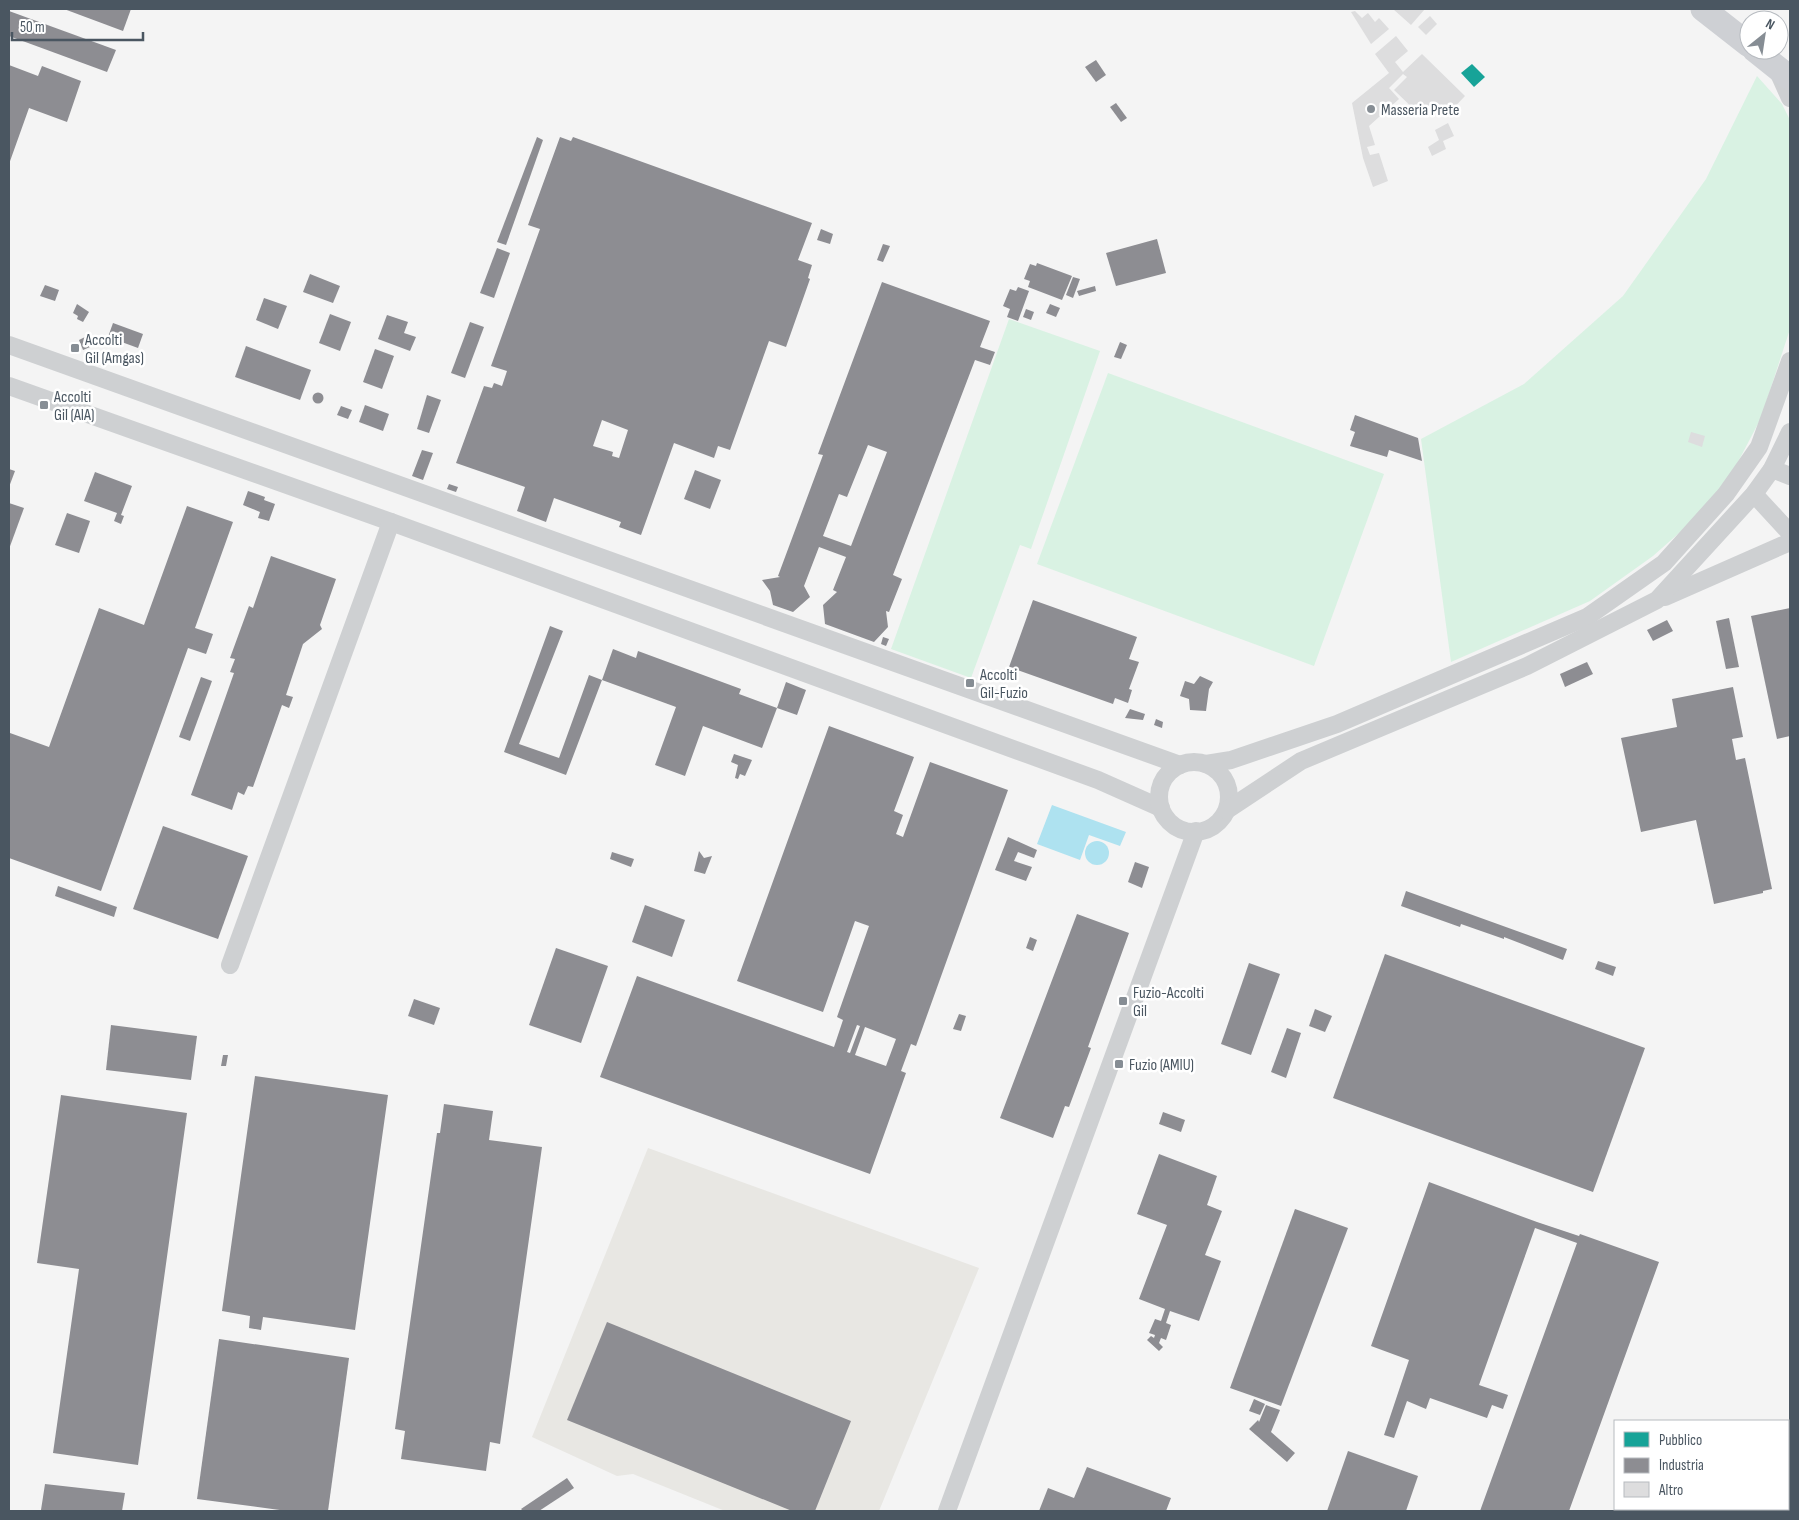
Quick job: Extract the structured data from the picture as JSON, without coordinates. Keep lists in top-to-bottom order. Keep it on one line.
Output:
{"places":{"other":["Masseria Prete"],"transit":["Accolti Gil (Amgas)","Accolti Gil (AIA)","Accolti Gil-Fuzio","Fuzio-Accolti Gil","Fuzio (AMIU)"]},"legend":["Pubblico","Industria","Altro"],"scale_bar":"50 m","north":"top right"}
